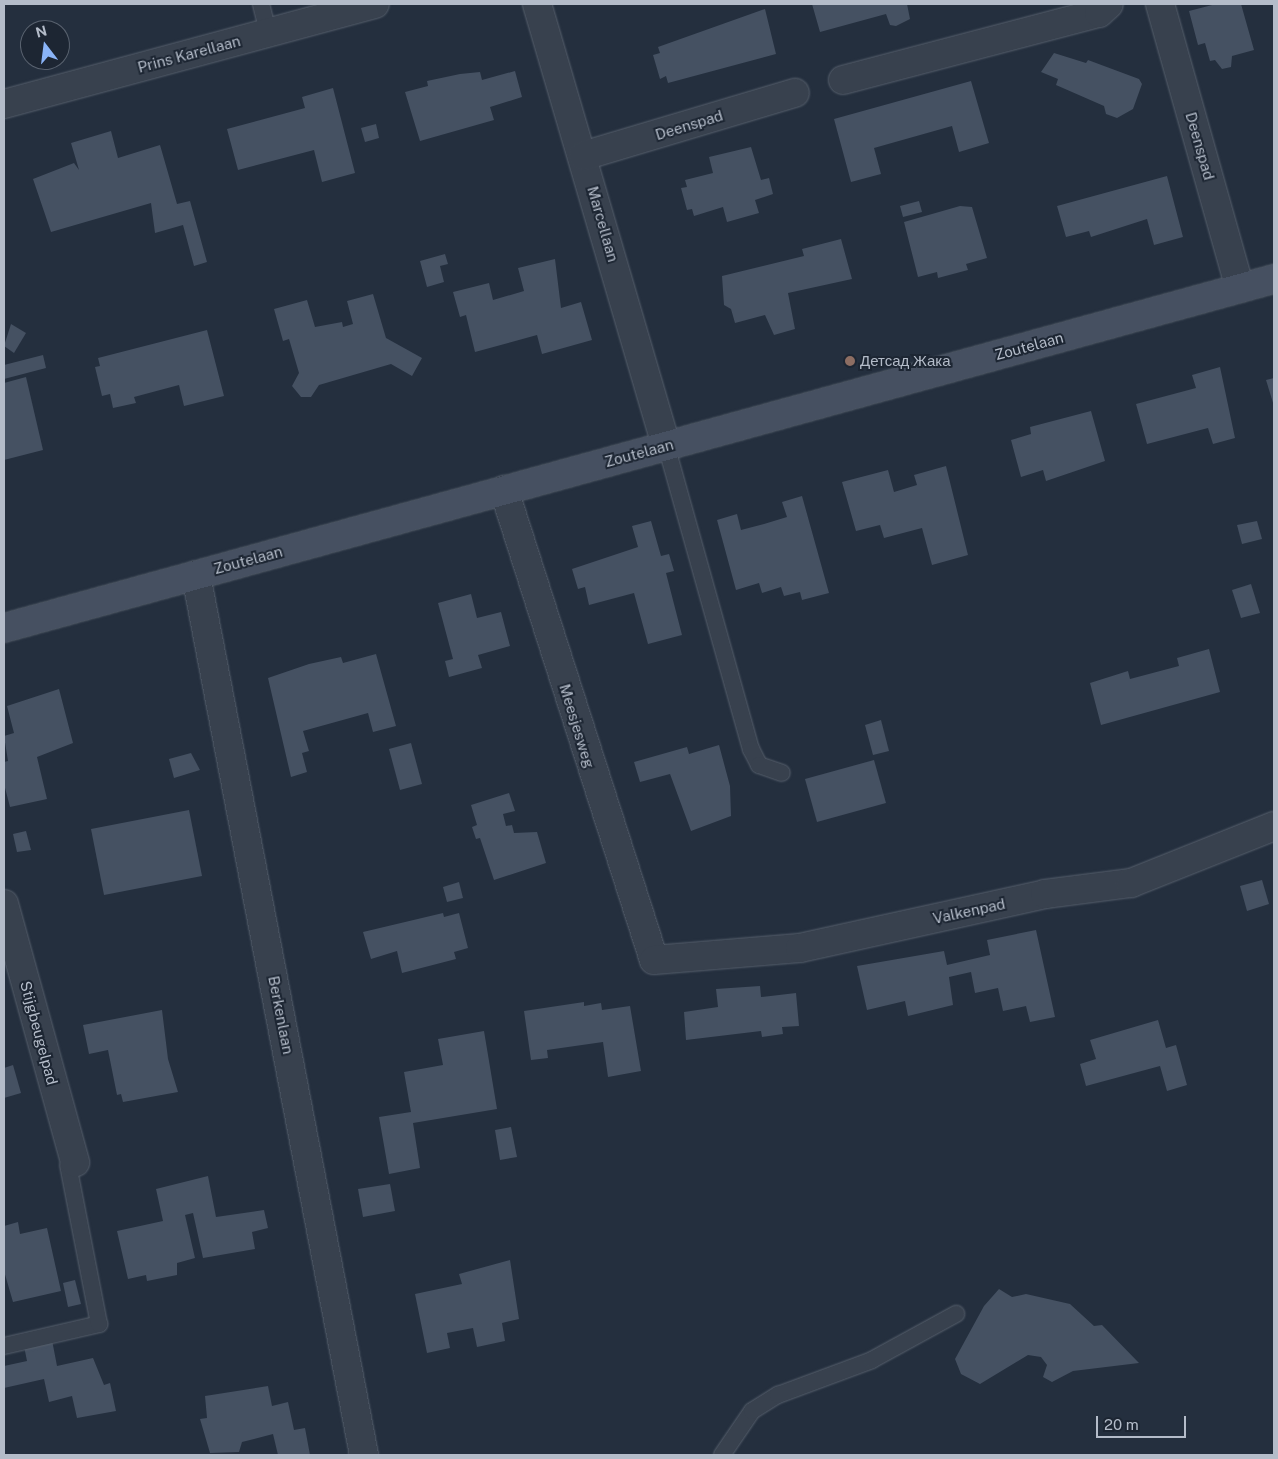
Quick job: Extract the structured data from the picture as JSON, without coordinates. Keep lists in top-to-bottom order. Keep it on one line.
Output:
{"streets":{"street":["Prins Karellaan","Deenspad","Marcellaan","Zoutelaan","Meesjesweg","Valkenpad","Berkenlaan","Stijgbeugelpad"]},"crossings":[["Deenspad","Marcellaan"],["Deenspad","Zoutelaan"],["Marcellaan","Zoutelaan"],["Zoutelaan","Meesjesweg"],["Zoutelaan","Berkenlaan"],["Meesjesweg","Valkenpad"]],"places":["Детсад Жака"],"scale_bar":"20 m","north":"top"}
